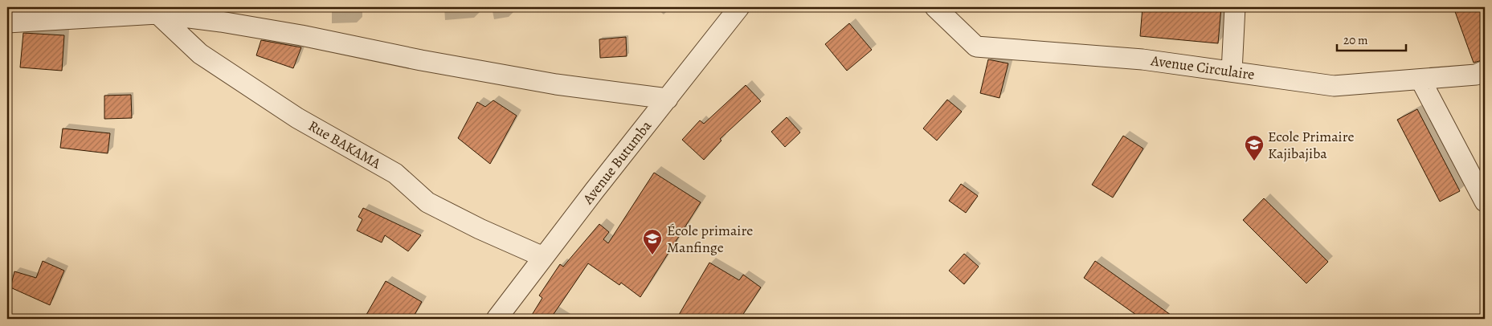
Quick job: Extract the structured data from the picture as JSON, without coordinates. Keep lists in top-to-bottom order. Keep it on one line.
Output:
{"streets":{"street":["Avenue Circulaire","Rue BAKAMA","Avenue Butumba"]},"crossings":[["Rue BAKAMA","Avenue Butumba"]],"places":{"school or university":["Ecole Primaire Kajibajiba","École primaire Manfinge"]},"scale_bar":"20 m"}
